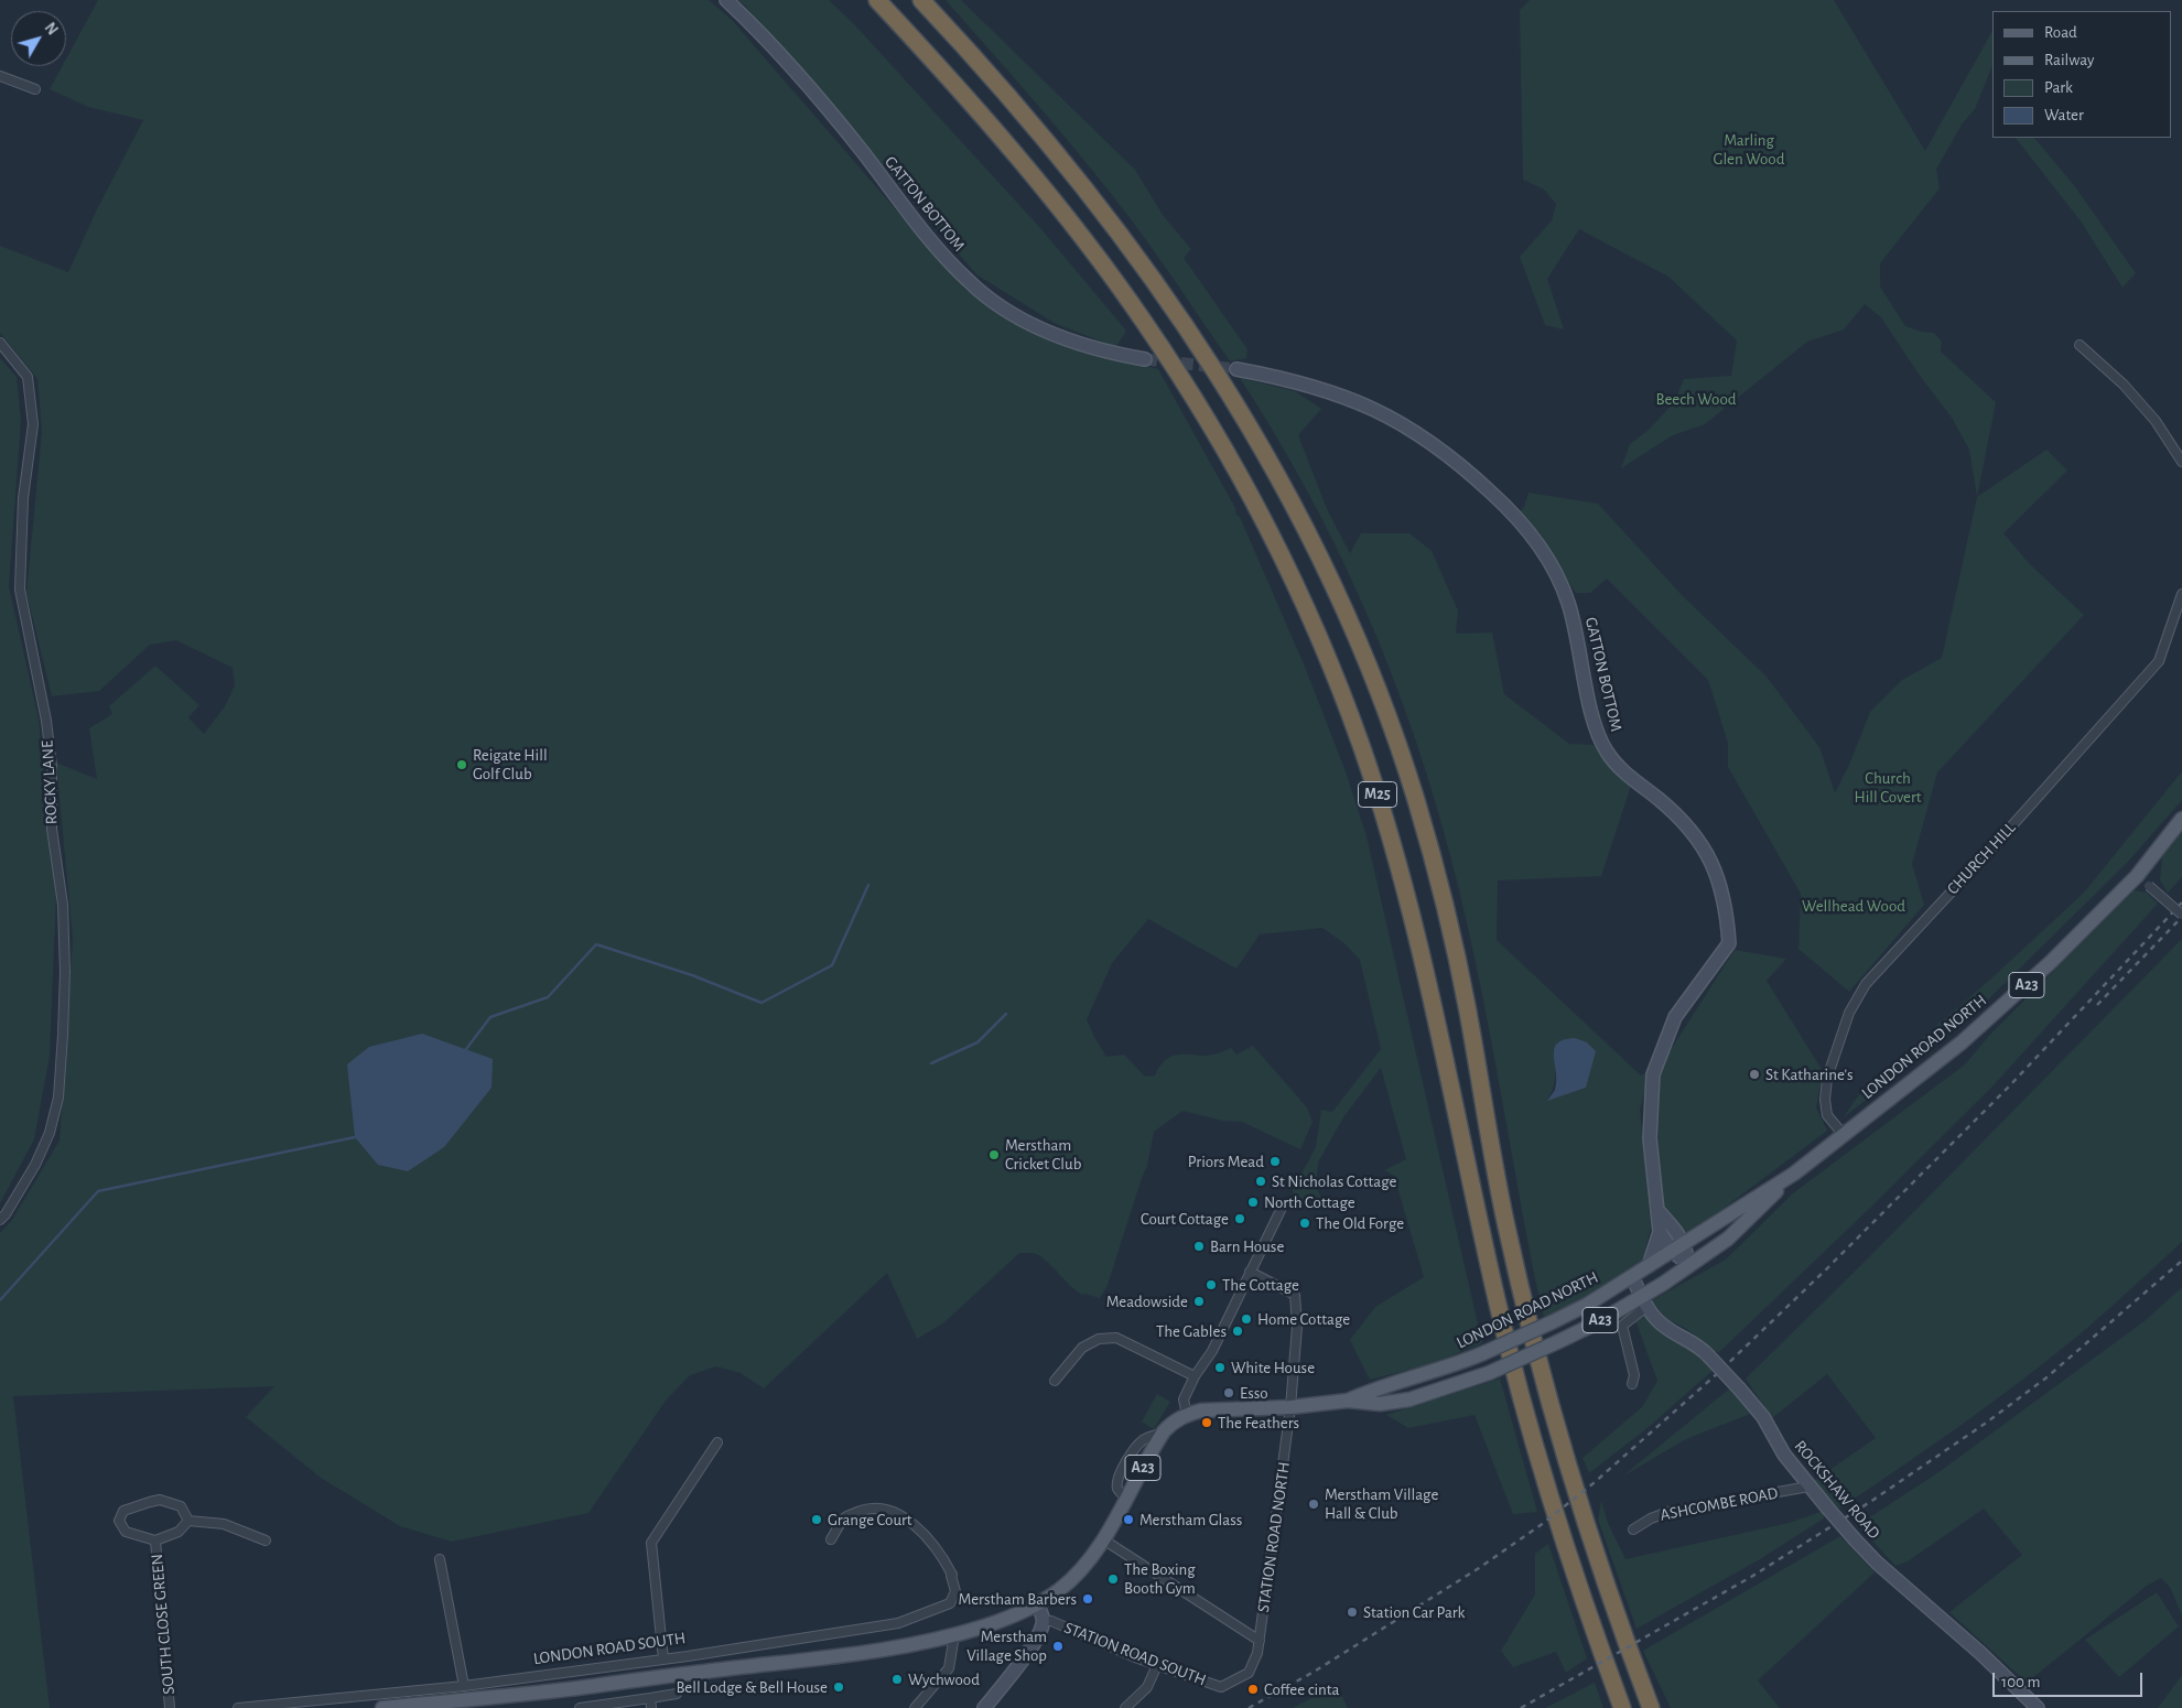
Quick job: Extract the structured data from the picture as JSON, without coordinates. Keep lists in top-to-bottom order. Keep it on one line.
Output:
{"streets":{"highway":["M25"],"main road":["A23","LONDON ROAD NORTH","LONDON ROAD SOUTH"],"street":["GATTON BOTTOM","ROCKY LANE","CHURCH HILL","ROCKSHAW ROAD","ASHCOMBE ROAD","STATION ROAD NORTH","SOUTH CLOSE GREEN","STATION ROAD SOUTH"]},"crossings":[["GATTON BOTTOM","LONDON ROAD NORTH"],["CHURCH HILL","LONDON ROAD NORTH"],["A23","LONDON ROAD NORTH"],["A23","STATION ROAD NORTH"],["A23","LONDON ROAD SOUTH"],["LONDON ROAD NORTH","ROCKSHAW ROAD"],["LONDON ROAD NORTH","STATION ROAD NORTH"],["ROCKSHAW ROAD","ASHCOMBE ROAD"],["STATION ROAD NORTH","STATION ROAD SOUTH"]],"parks":["Marling Glen Wood","Beech Wood","Church Hill Covert","Wellhead Wood"],"places":["Reigate Hill Golf Club","St Katharine's","Merstham Cricket Club","Priors Mead","St Nicholas Cottage","North Cottage","Court Cottage","The Old Forge","Barn House","The Cottage","Meadowside","Home Cottage","The Gables","White House","Esso","The Feathers","Merstham Village Hall & Club","Grange Court","Merstham Glass","The Boxing Booth Gym","Merstham Barbers","Station Car Park","Merstham Village Shop","Wychwood","Bell Lodge & Bell House","Coffee cinta"],"legend":["Road","Railway","Park","Water"],"scale_bar":"100 m","north":"top right"}
